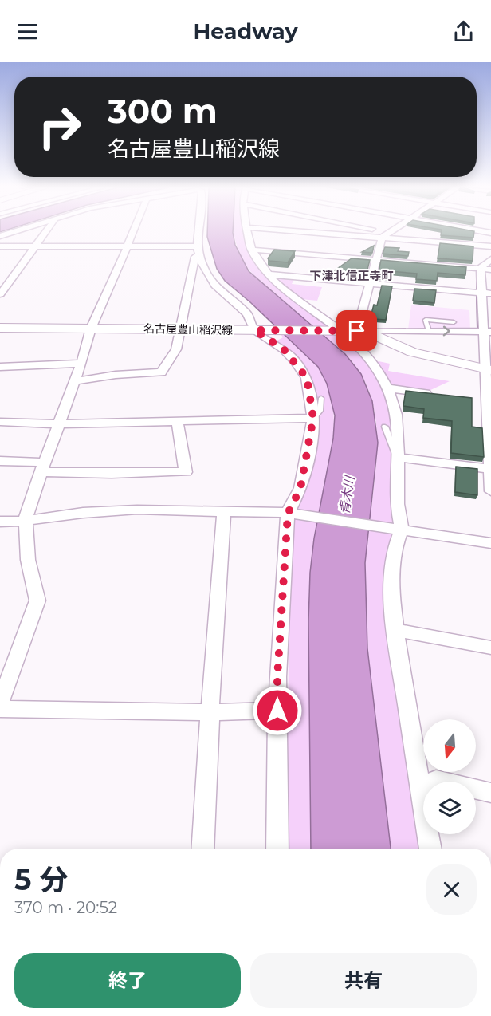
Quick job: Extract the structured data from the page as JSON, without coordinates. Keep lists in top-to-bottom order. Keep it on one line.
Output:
{"streets":{"main road":["名古屋豊山稲沢線"]},"districts":["下津北信正寺町"],"water":["青木川"],"north":"bottom","page":{"header":"Headway","turn":["300 m","名古屋豊山稲沢線"],"heading":["5 分","370 m · 20:52"],"buttons":["終了","共有"]}}
